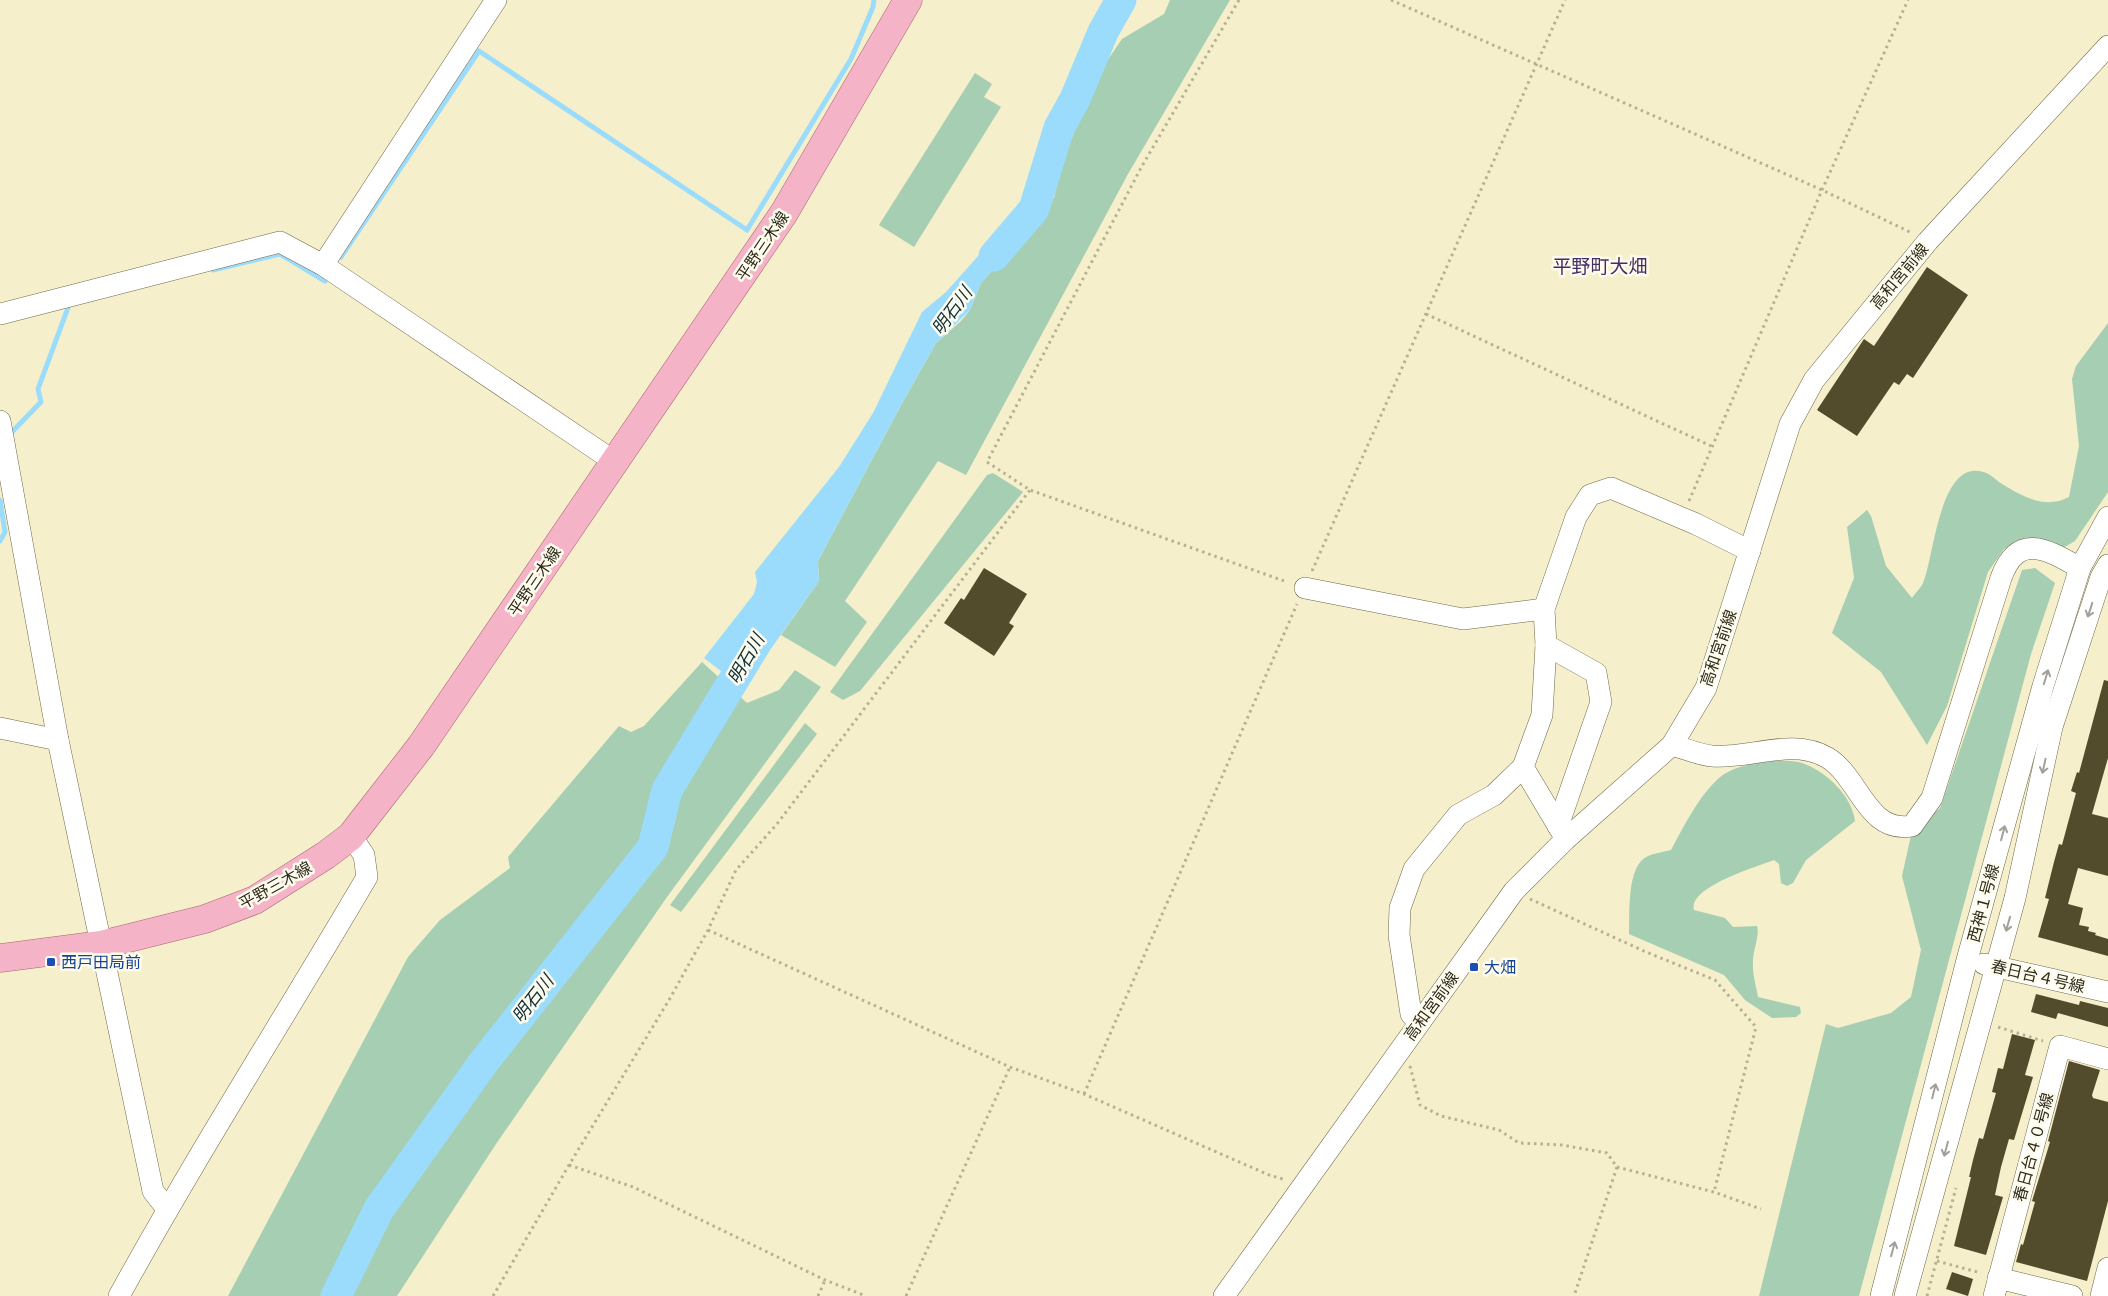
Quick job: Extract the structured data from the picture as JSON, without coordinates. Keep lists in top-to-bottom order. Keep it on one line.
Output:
{"streets":{"main road":["平野三木線"],"street":["高和宮前線","西神１号線","春日台４号線","春日台４０号線"]},"crossings":[["西神１号線","春日台４号線"]],"districts":["平野町大畑"],"water":["明石川"],"places":{"transit":["西戸田局前","大畑"]}}
